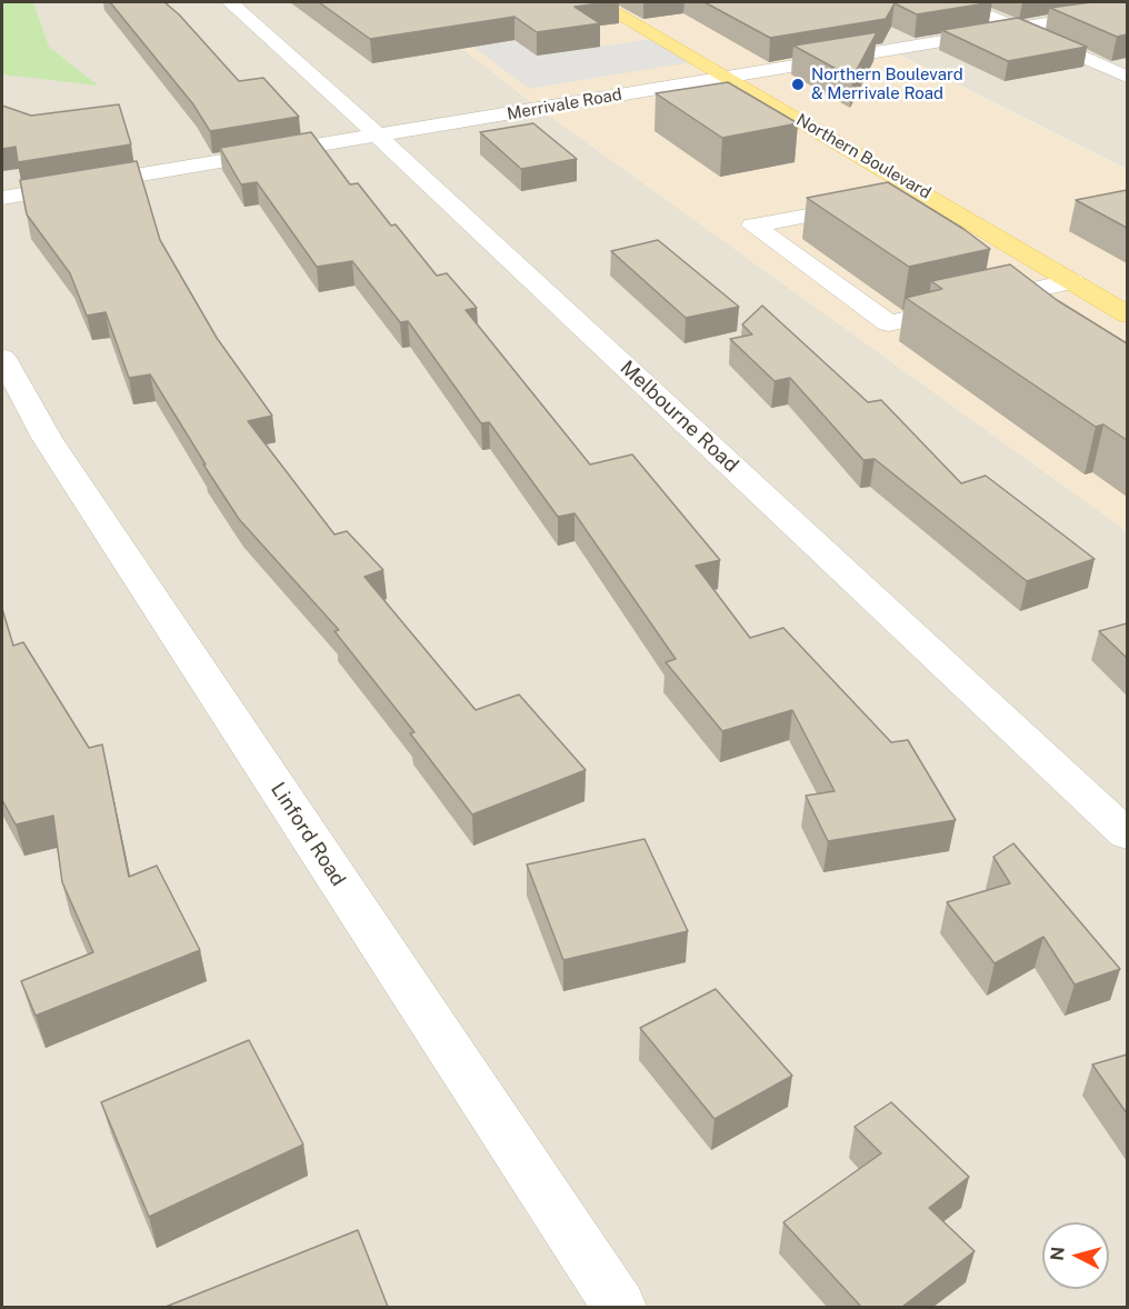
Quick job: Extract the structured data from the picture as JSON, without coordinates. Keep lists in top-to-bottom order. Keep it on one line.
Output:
{"streets":{"main road":["Northern Boulevard"],"street":["Merrivale Road","Melbourne Road","Linford Road"]},"crossings":[["Merrivale Road","Northern Boulevard"],["Merrivale Road","Melbourne Road"]],"places":["Northern Boulevard & Merrivale Road"],"north":"left"}
